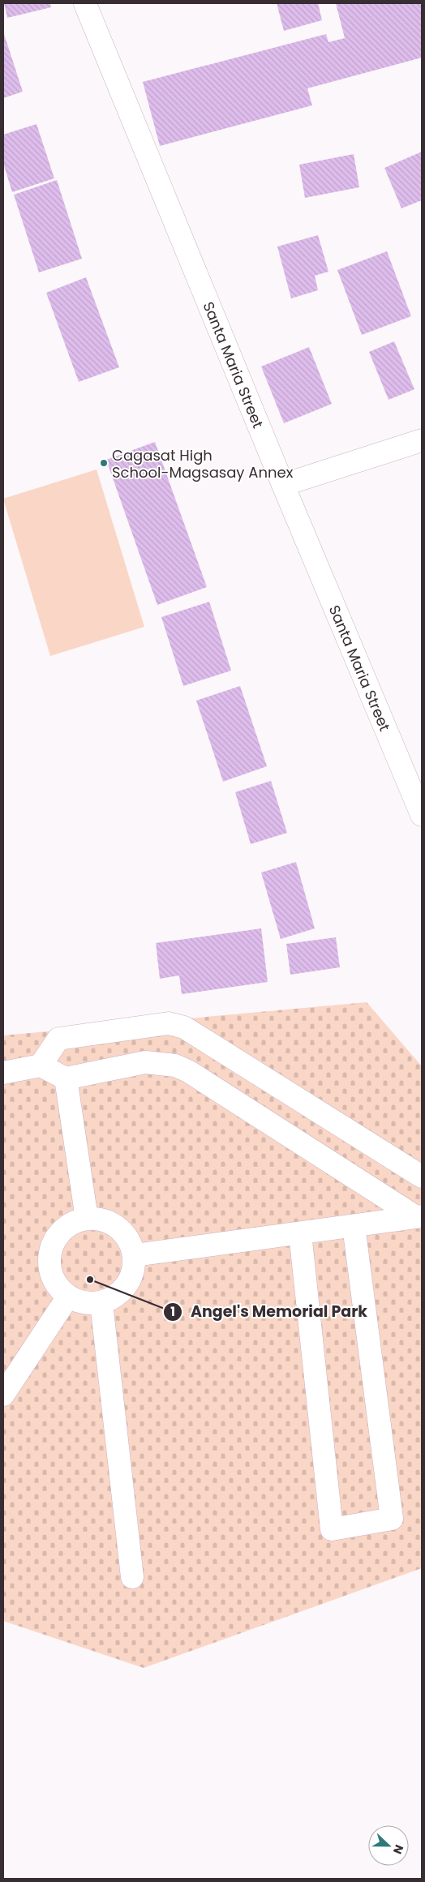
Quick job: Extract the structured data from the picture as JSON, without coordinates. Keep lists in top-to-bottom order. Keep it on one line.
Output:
{"streets":{"street":["Santa Maria Street"]},"places":["Cagasat High School-Magsasay Annex","Angel's Memorial Park"],"north":"right"}
